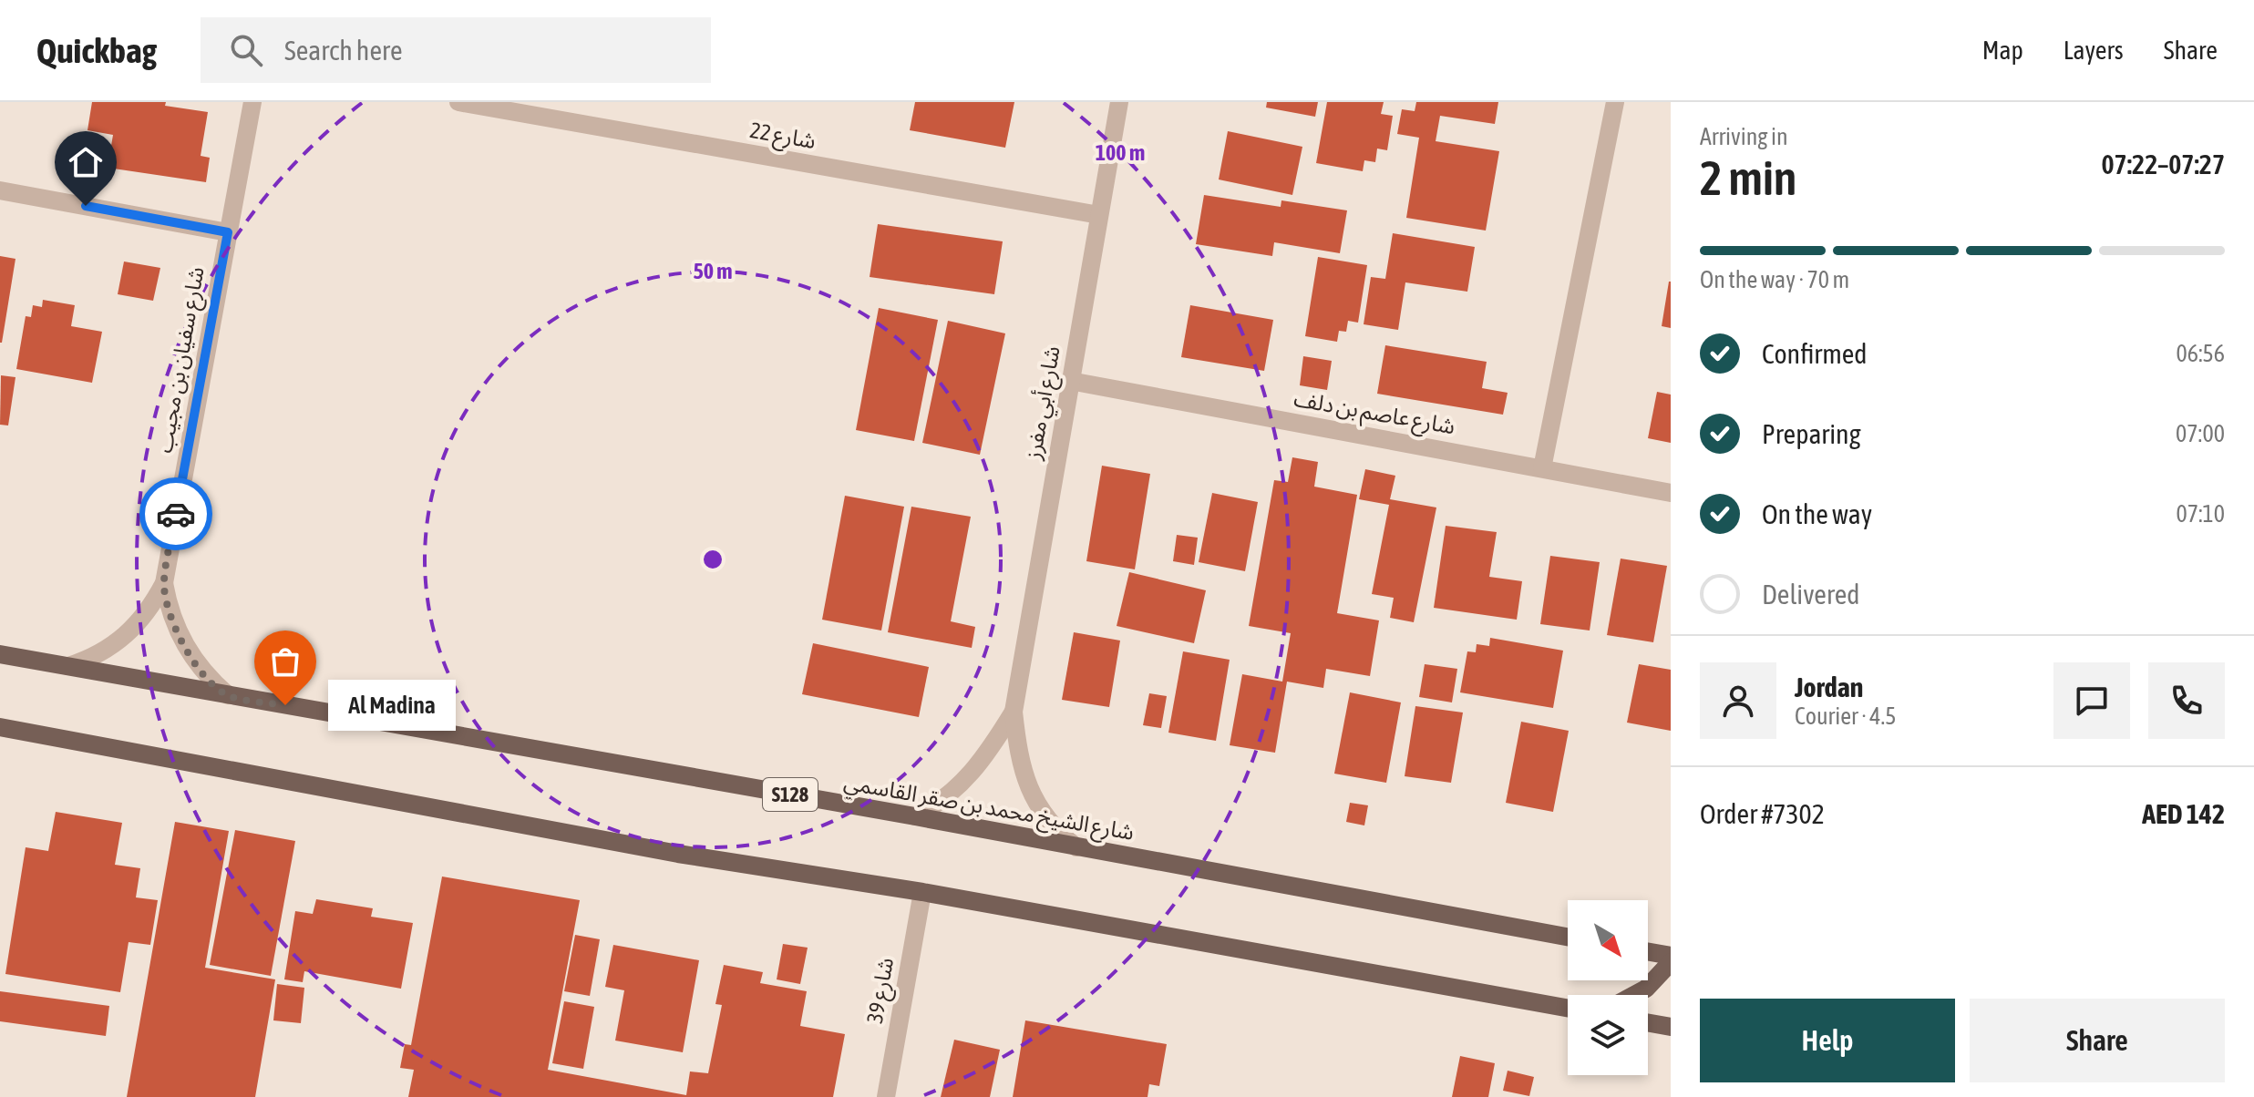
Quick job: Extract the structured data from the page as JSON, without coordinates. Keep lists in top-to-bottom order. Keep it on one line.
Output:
{"streets":{"main road":["S128","شارع الشيخ محمد بن صقر القاسمي"],"street":["شارع 22","شارع سفيان بن مجيب","شارع أبي مفرز","شارع عاصم بن دلف","شارع 39"]},"crossings":[["شارع 22","شارع أبي مفرز"],["شارع سفيان بن مجيب","شارع الشيخ محمد بن صقر القاسمي"],["شارع أبي مفرز","شارع عاصم بن دلف"],["شارع أبي مفرز","شارع الشيخ محمد بن صقر القاسمي"]],"places":["Al Madina"],"north":"bottom right","page":{"header":"Quickbag","search":"Search here","nav":["Map","Layers","Share"],"heading":["2 min","Arriving in","07:22–07:27"],"panel":["Jordan","Courier · 4.5","Order #7302","AED 142"],"bar":"On the way · 70 m","list":[["Confirmed","06:56"],["Preparing","07:00"],["On the way","07:10"],"Delivered"],"bubble":"Al Madina","buttons":["Help","Share"]},"rings":["100 m","50 m"]}
